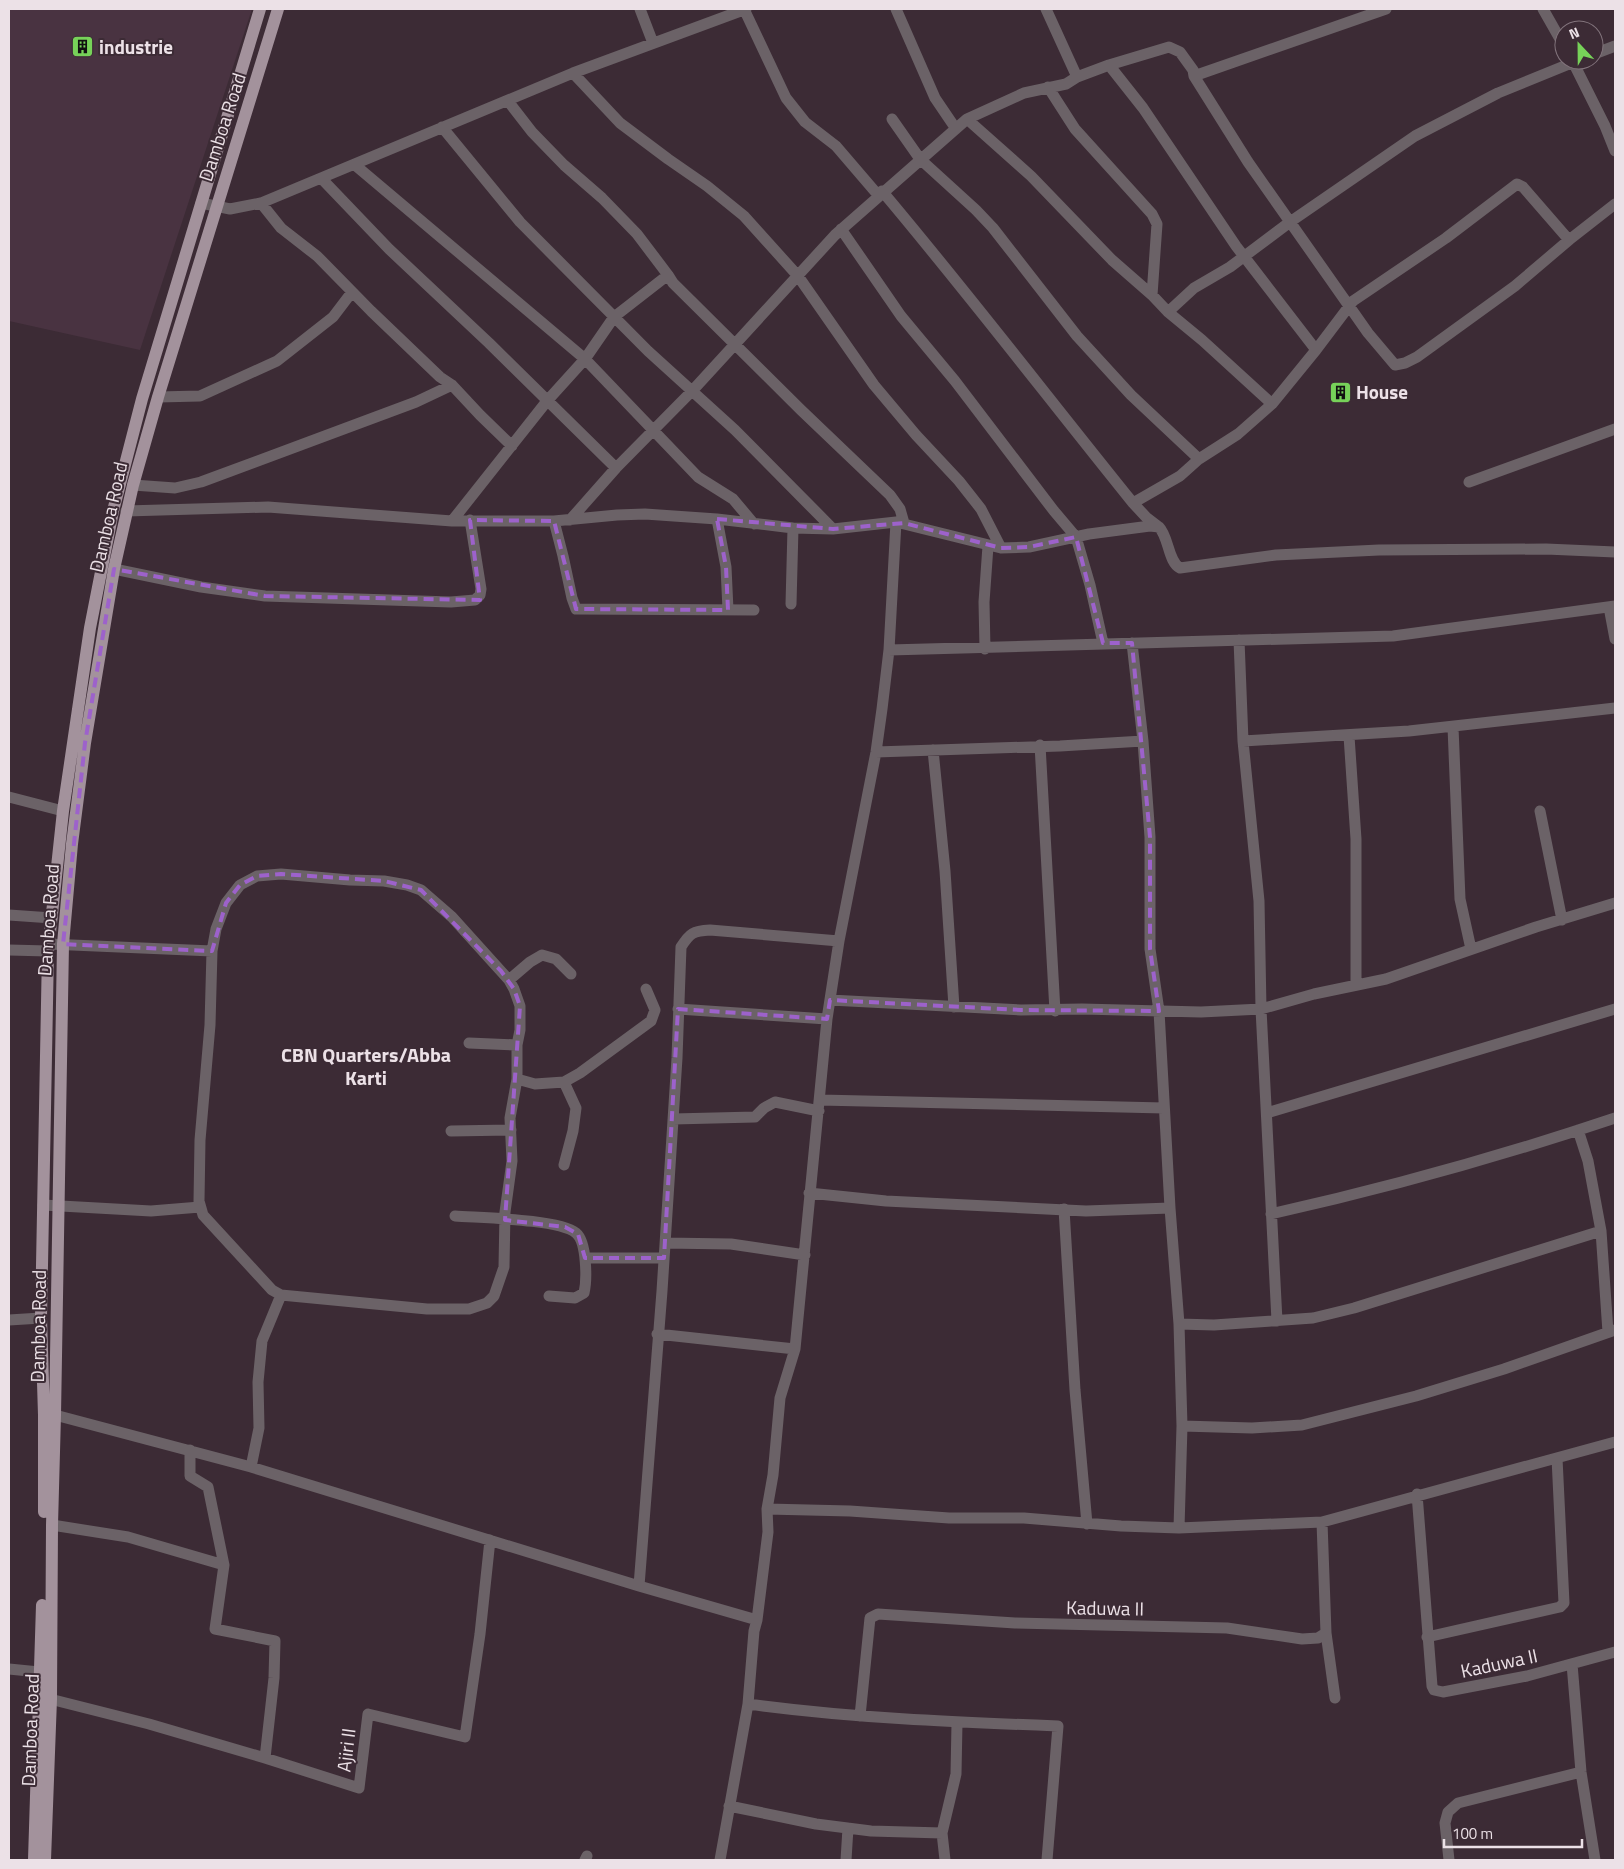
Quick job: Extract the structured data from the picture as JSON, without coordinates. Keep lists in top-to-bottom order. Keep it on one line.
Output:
{"streets":{"main road":["Damboa Road"],"street":["Kaduwa II","Ajiri II"]},"crossings":[["Damboa Road","Ajiri II"]],"districts":["CBN Quarters/Abba Karti"],"places":{"building":["industrie","House"]},"scale_bar":"100 m","north":"top"}
